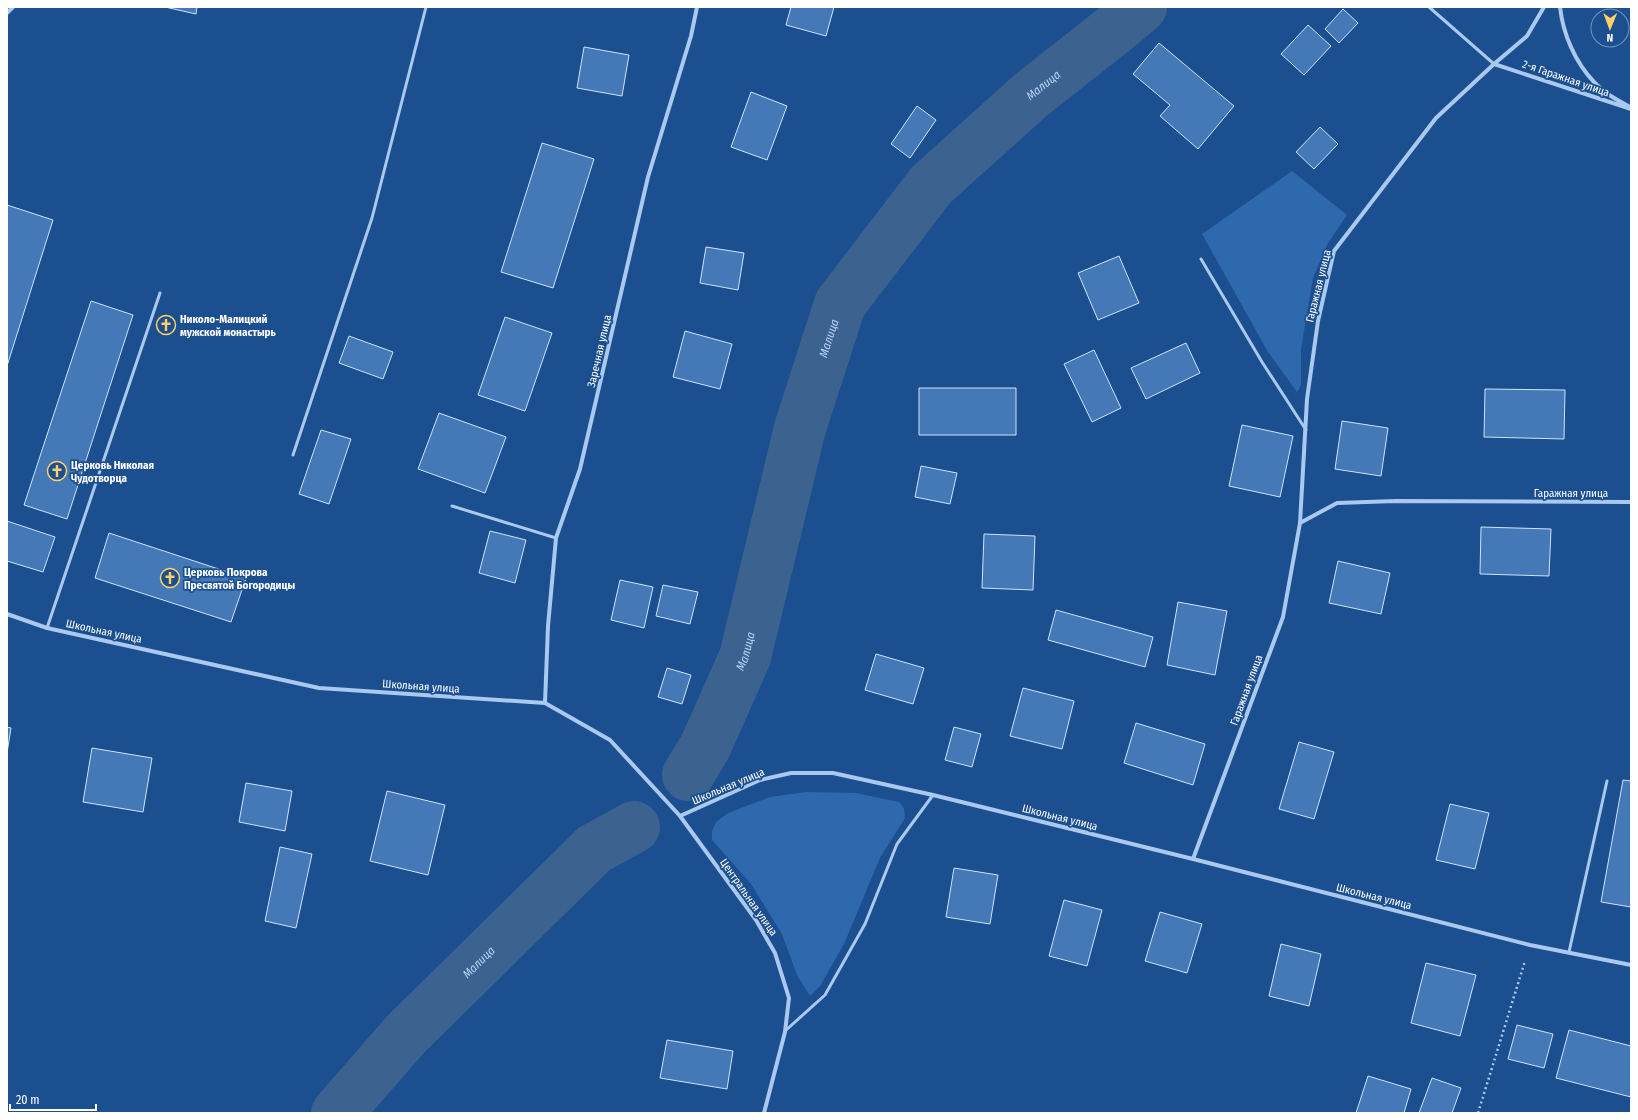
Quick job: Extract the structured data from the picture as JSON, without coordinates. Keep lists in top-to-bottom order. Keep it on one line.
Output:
{"streets":{"street":["2-я Гаражная улица","Гаражная улица","Заречная улица","Школьная улица","Центральная улица"]},"crossings":[["2-я Гаражная улица","Гаражная улица"],["Гаражная улица","Школьная улица"],["Заречная улица","Школьная улица"],["Школьная улица","Центральная улица"]],"water":["Малица"],"places":{"church":["Николо-Малицкий мужской монастырь","Церковь Николая Чудотворца","Церковь Покрова Пресвятой Богородицы"]},"scale_bar":"20 m","north":"bottom"}
